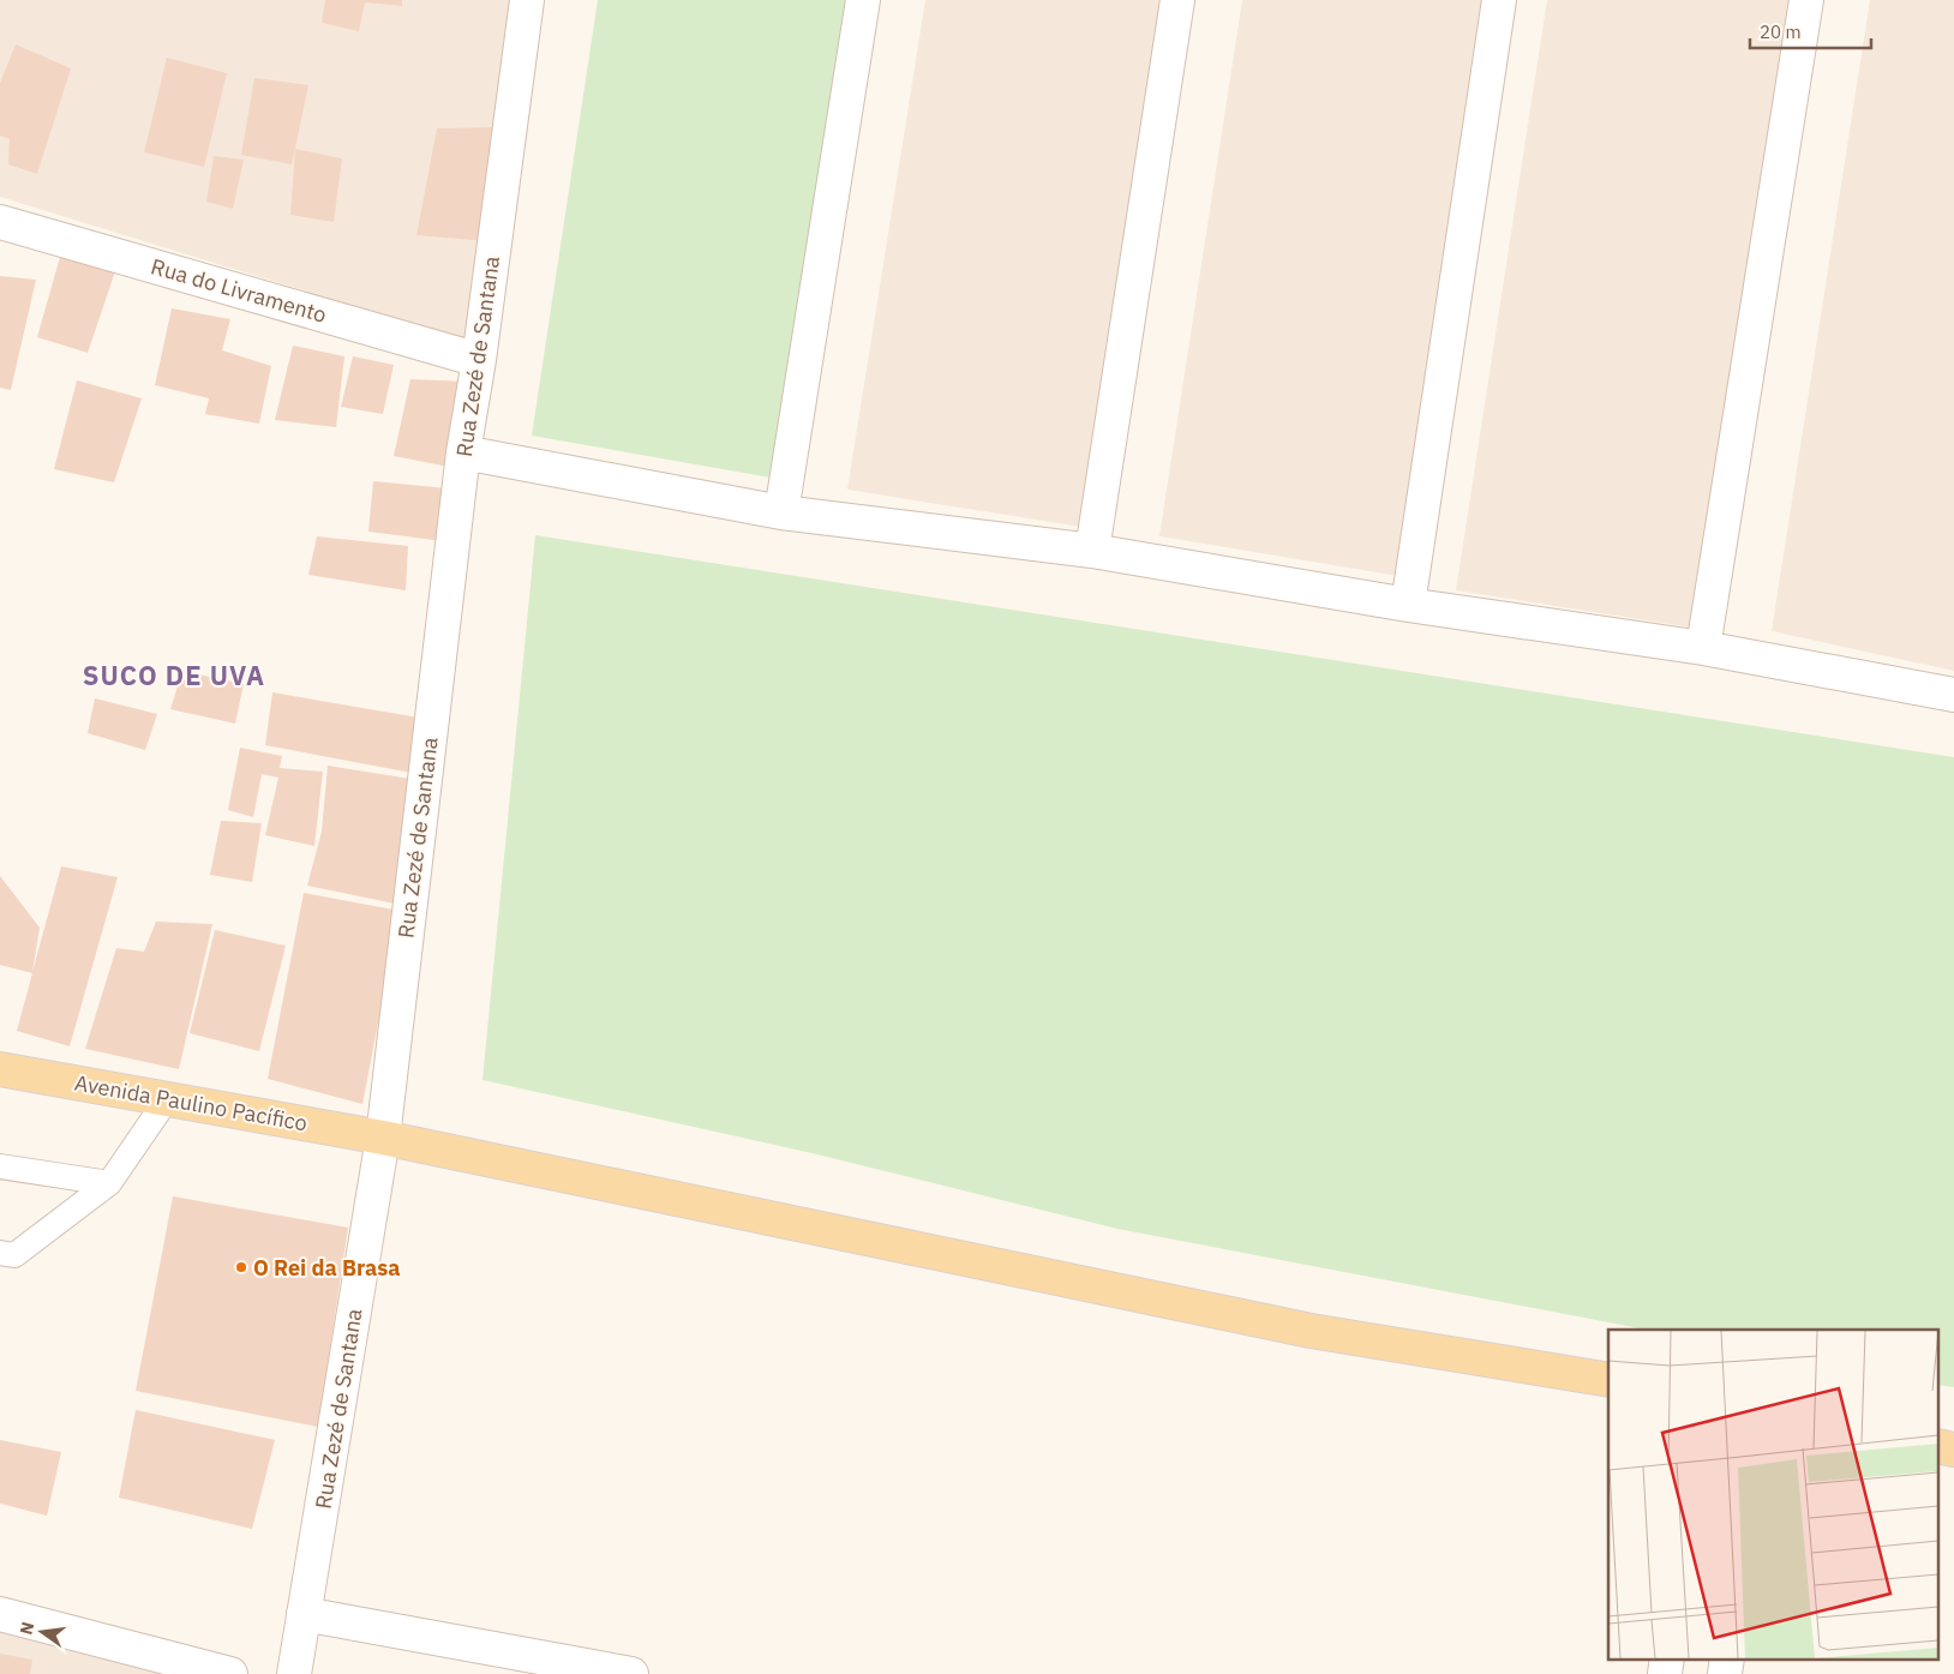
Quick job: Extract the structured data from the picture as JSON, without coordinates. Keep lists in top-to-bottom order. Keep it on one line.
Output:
{"streets":{"main road":["Avenida Paulino Pacífico"],"street":["Rua do Livramento","Rua Zezé de Santana"]},"crossings":[["Rua do Livramento","Rua Zezé de Santana"],["Rua Zezé de Santana","Avenida Paulino Pacífico"]],"districts":["SUCO DE UVA"],"places":["O Rei da Brasa"],"scale_bar":"20 m","north":"left"}
